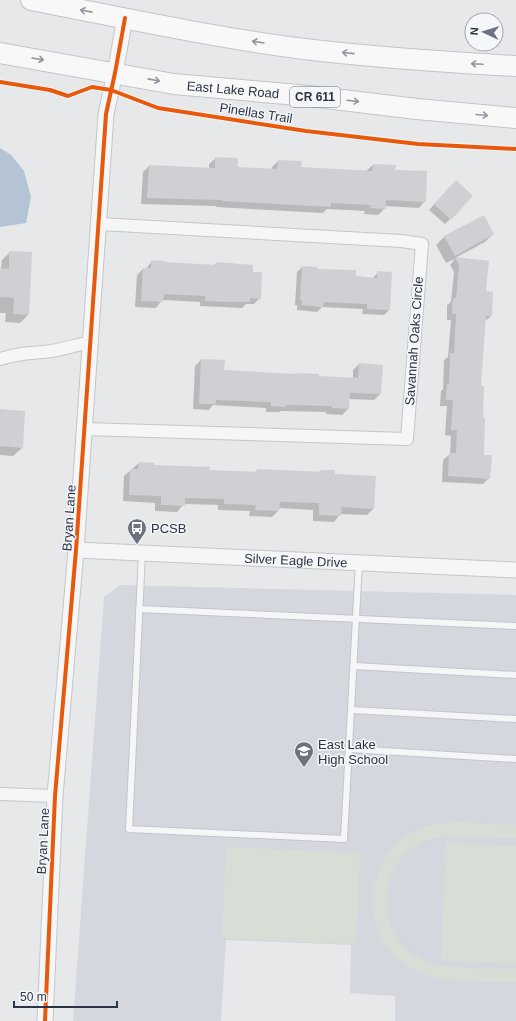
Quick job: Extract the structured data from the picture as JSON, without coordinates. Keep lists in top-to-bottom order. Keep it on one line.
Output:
{"streets":{"main road":["East Lake Road","CR 611"],"street":["Savannah Oaks Circle","Bryan Lane","Silver Eagle Drive"],"cycle path":["Pinellas Trail"]},"crossings":[["East Lake Road","Bryan Lane"],["Savannah Oaks Circle","Bryan Lane"],["Bryan Lane","Silver Eagle Drive"]],"places":{"bus stop":["PCSB"],"school or university":["East Lake High School"]},"scale_bar":"50 m","north":"left"}
